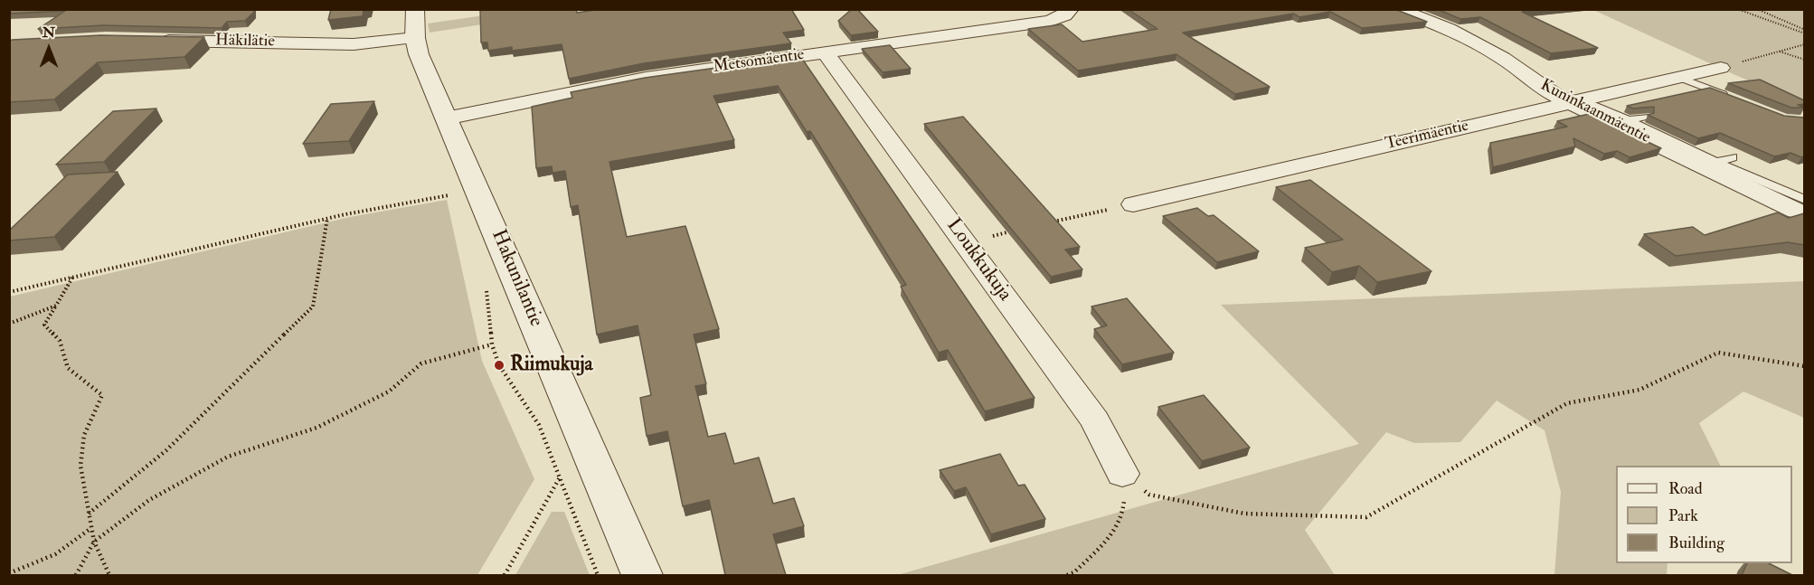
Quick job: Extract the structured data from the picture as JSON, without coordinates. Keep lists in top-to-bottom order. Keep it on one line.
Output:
{"streets":{"street":["Häkilätie","Metsomäentie","Kuninkaanmäentie","Teerimäentie","Loukkukuja","Hakunilantie"]},"crossings":[["Häkilätie","Hakunilantie"],["Metsomäentie","Loukkukuja"],["Metsomäentie","Hakunilantie"],["Kuninkaanmäentie","Teerimäentie"]],"places":["Riimukuja"],"legend":["Road","Park","Building"],"north":"top"}
